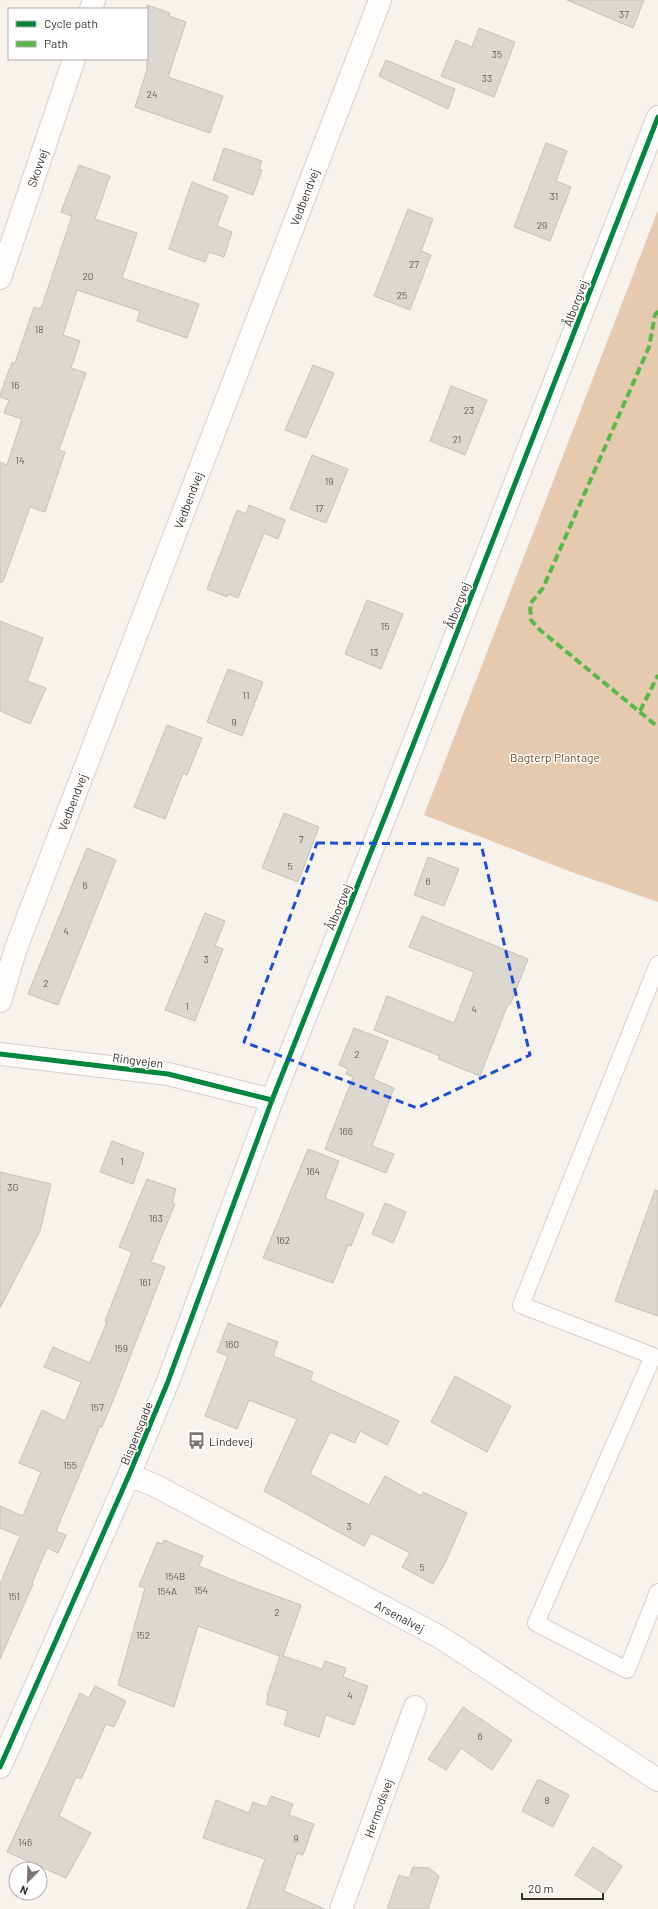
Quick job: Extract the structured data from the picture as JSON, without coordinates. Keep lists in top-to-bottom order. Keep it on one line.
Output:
{"streets":{"street":["Skovvej","Vedbendvej","Ålborgvej","Ringvejen","Bispensgade","Arsenalvej","Hermodsvej"]},"crossings":[["Ålborgvej","Ringvejen"],["Ålborgvej","Bispensgade"],["Ringvejen","Bispensgade"],["Bispensgade","Arsenalvej"]],"parks":["Bagterp Plantage"],"places":{"bus stop":["Lindevej"]},"house_numbers":["37","35","33","24","31","29","27","20","25","18","16","23","21","14","19","17","15","13","11","9","7","5","6","6","4","3","2","1","4","2","166","1","164","3G","163","162","161","160","159","157","155","3","5","154B","154","154A","151","2","152","4","6","8","9","146"],"legend":["Cycle path","Path"],"scale_bar":"20 m","north":"bottom left"}
